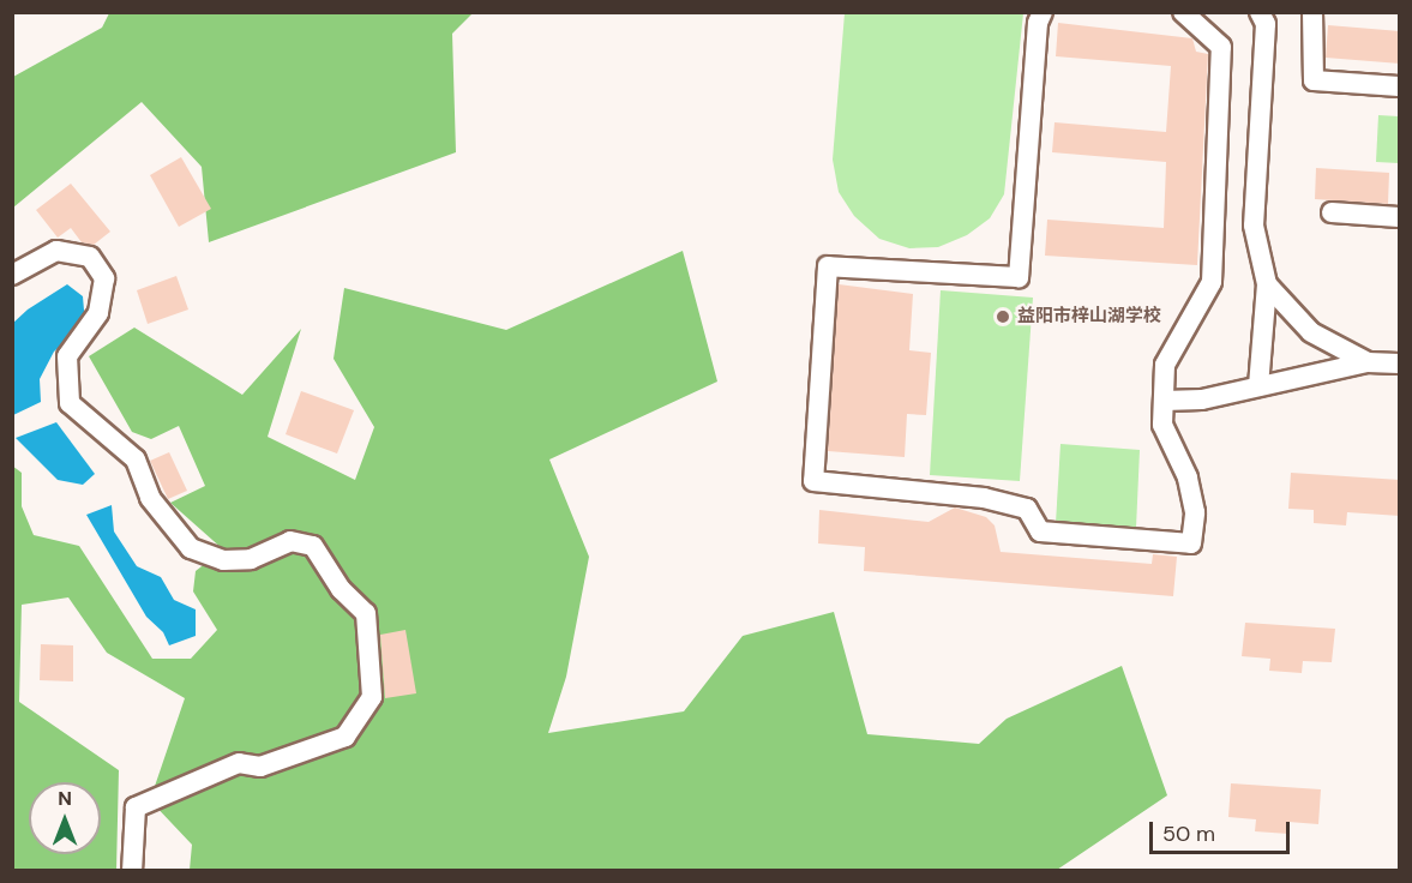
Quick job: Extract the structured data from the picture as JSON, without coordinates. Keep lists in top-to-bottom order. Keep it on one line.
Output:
{"places":["益阳市梓山湖学校"],"scale_bar":"50 m","north":"top"}
